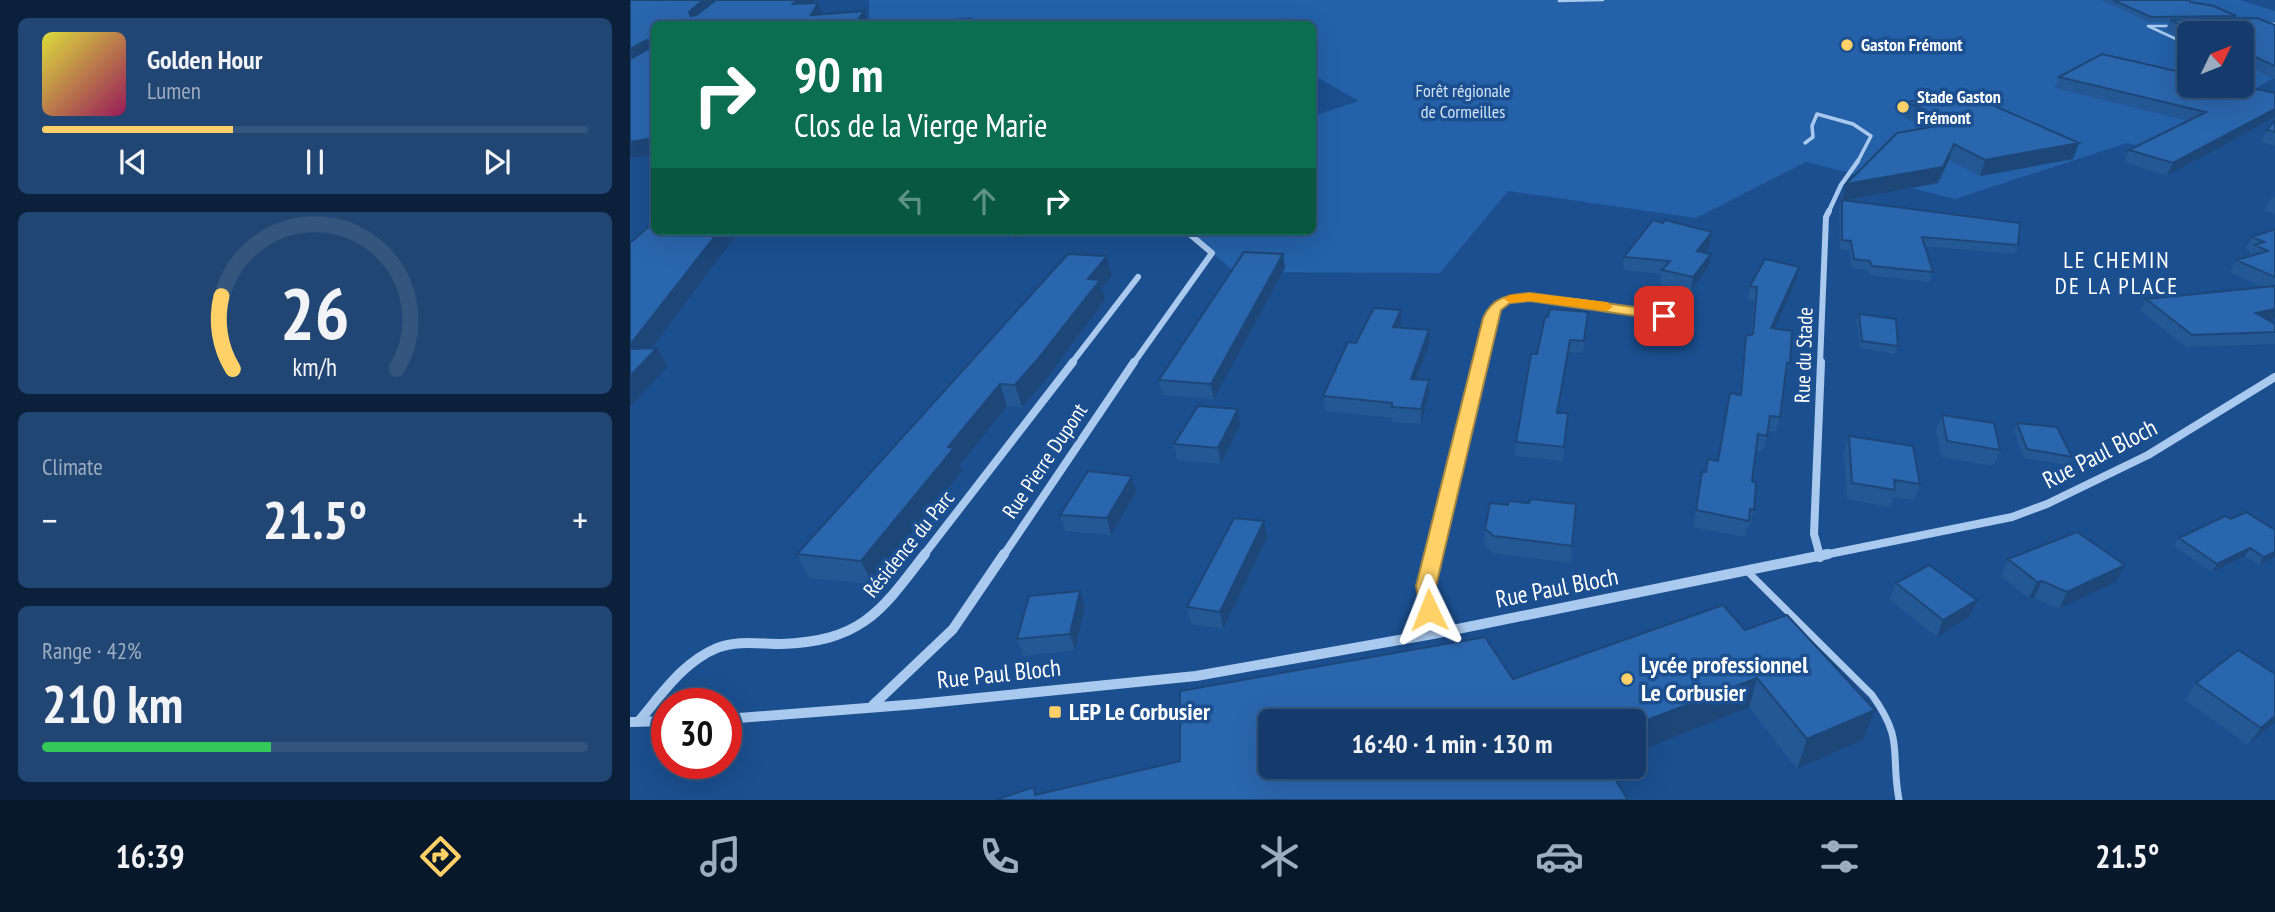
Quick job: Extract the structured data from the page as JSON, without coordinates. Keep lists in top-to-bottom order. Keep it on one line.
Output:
{"streets":{"street":["Rue du Stade","Rue Paul Bloch","Rue Pierre Dupont","Résidence du Parc"]},"crossings":[["Rue du Stade","Rue Paul Bloch"],["Rue Paul Bloch","Rue Pierre Dupont"]],"districts":["LE CHEMIN DE LA PLACE"],"parks":["Forêt régionale de Cormeilles"],"places":{"other":["Gaston Frémont","Stade Gaston Frémont","Lycée professionnel Le Corbusier"],"transit":["LEP Le Corbusier"]},"north":"top right","page":{"turn":["90 m","Clos de la Vierge Marie"],"song":["Golden Hour","Lumen"],"tile":["Climate",["Range · 42%","210 km"]],"heat":["−","21.5°","+"],"limit":"30","trip":"16:40 · 1 min · 130 m","tabs":["16:39","21.5°"],"gauge":["26","km/h"]}}
